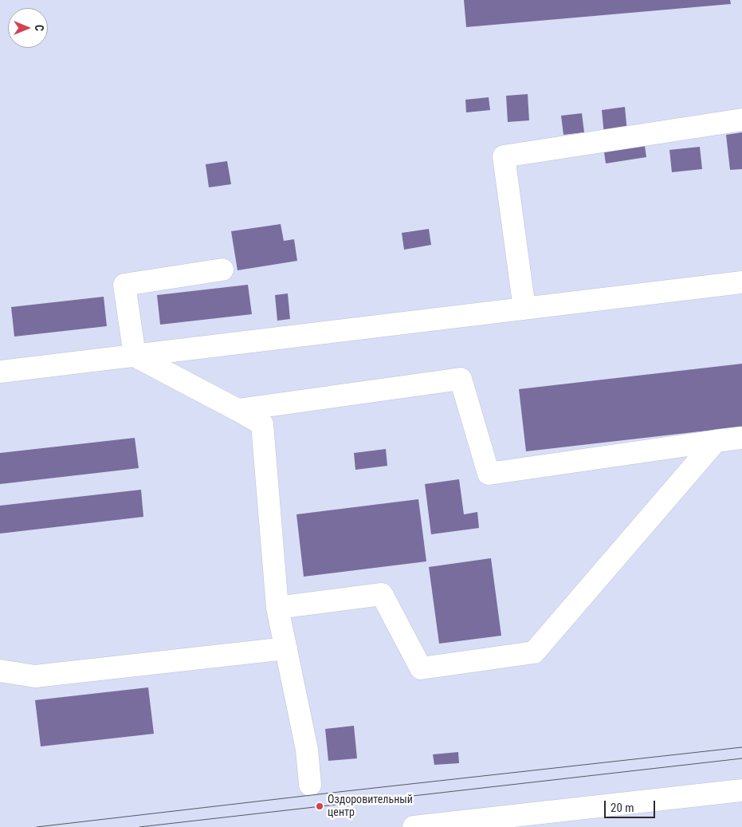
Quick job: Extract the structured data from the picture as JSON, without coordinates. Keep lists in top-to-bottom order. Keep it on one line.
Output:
{"places":["Оздоровительный центр"],"scale_bar":"20 m","north":"right"}
